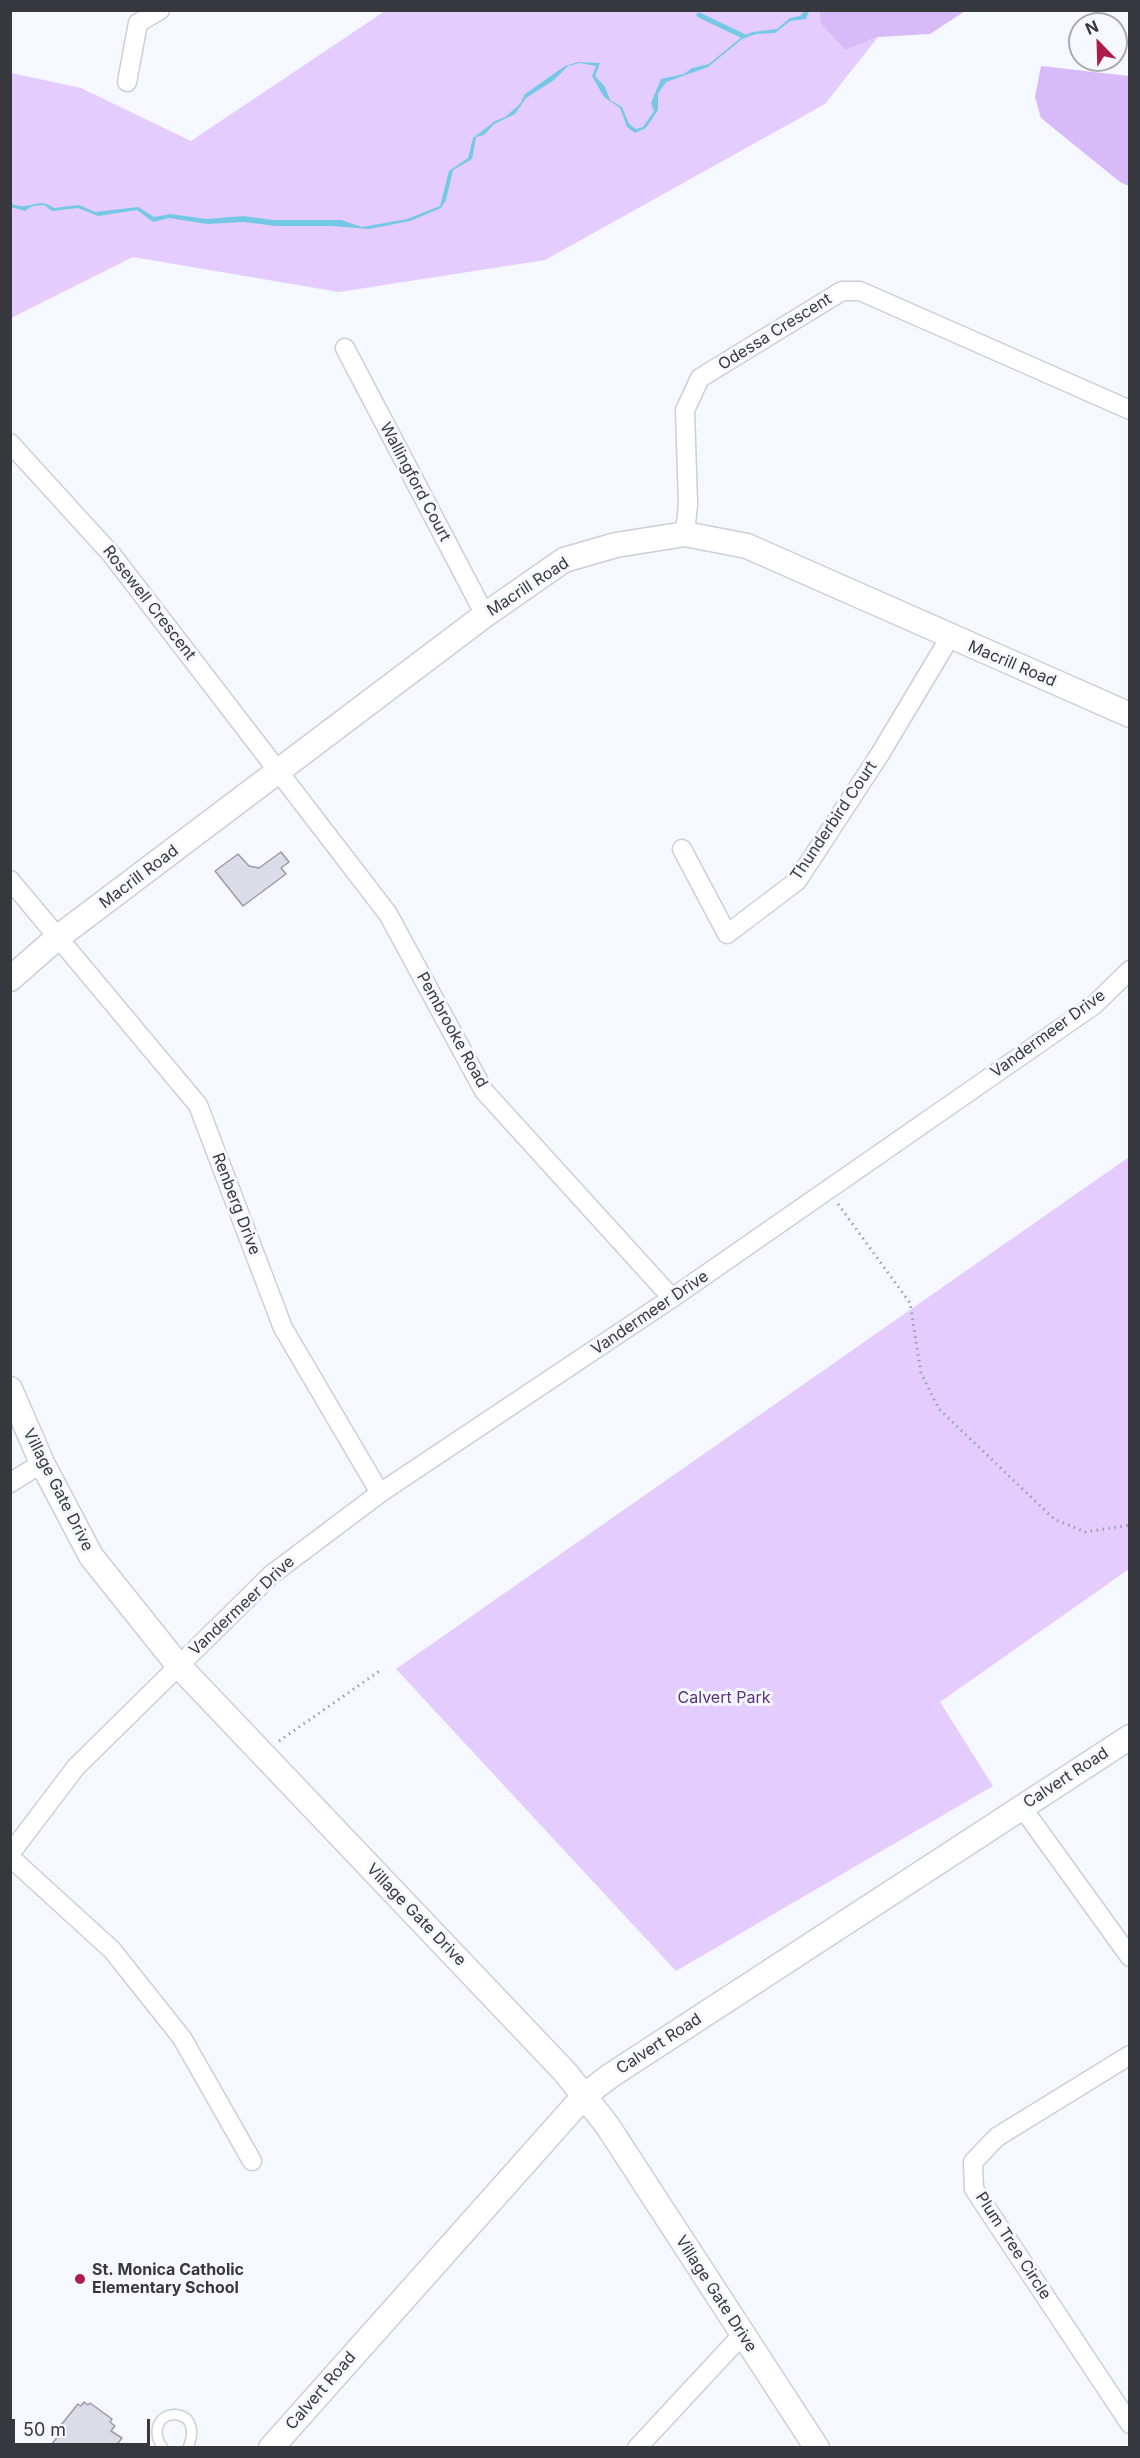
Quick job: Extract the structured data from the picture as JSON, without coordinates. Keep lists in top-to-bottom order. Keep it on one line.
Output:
{"streets":{"street":["Odessa Crescent","Wallingford Court","Macrill Road","Rosewell Crescent","Thunderbird Court","Pembrooke Road","Vandermeer Drive","Renberg Drive","Village Gate Drive","Calvert Road","Plum Tree Circle"]},"crossings":[["Odessa Crescent","Macrill Road"],["Wallingford Court","Macrill Road"],["Macrill Road","Rosewell Crescent"],["Macrill Road","Thunderbird Court"],["Macrill Road","Pembrooke Road"],["Macrill Road","Renberg Drive"],["Rosewell Crescent","Pembrooke Road"],["Pembrooke Road","Vandermeer Drive"],["Vandermeer Drive","Renberg Drive"],["Vandermeer Drive","Village Gate Drive"],["Village Gate Drive","Calvert Road"]],"parks":["Calvert Park"],"places":["St. Monica Catholic Elementary School"],"scale_bar":"50 m","north":"top left"}
